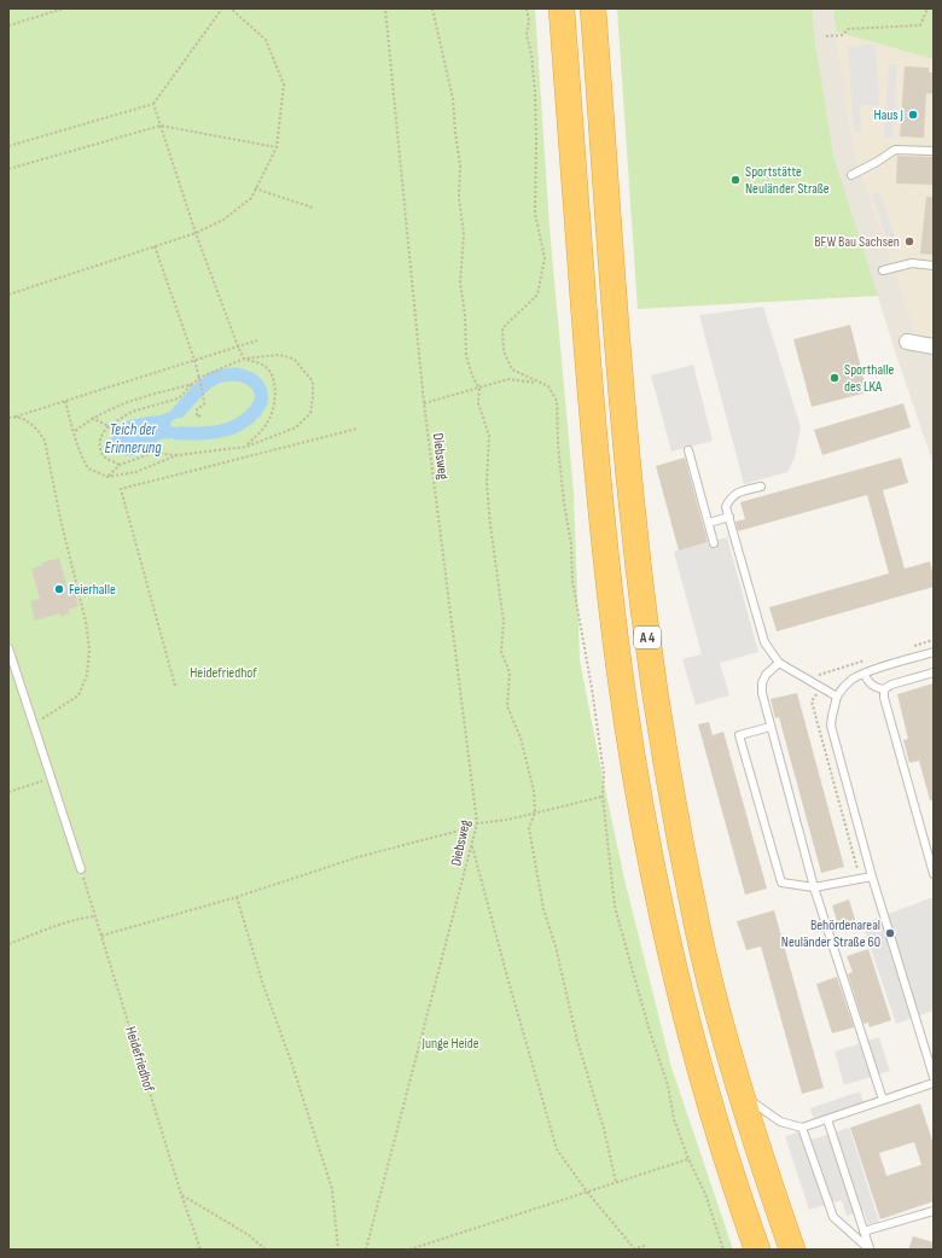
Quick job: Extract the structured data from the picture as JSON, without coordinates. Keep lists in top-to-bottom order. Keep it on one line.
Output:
{"streets":{"highway":["A 4"],"path":["Diebsweg","Heidefriedhof"]},"water":["Teich der Erinnerung"],"parks":["Heidefriedhof","Junge Heide"],"places":["Haus J","Sportstätte Neuländer Straße","BFW Bau Sachsen","Sporthalle des LKA","Feierhalle","Behördenareal Neuländer Straße 60"]}
